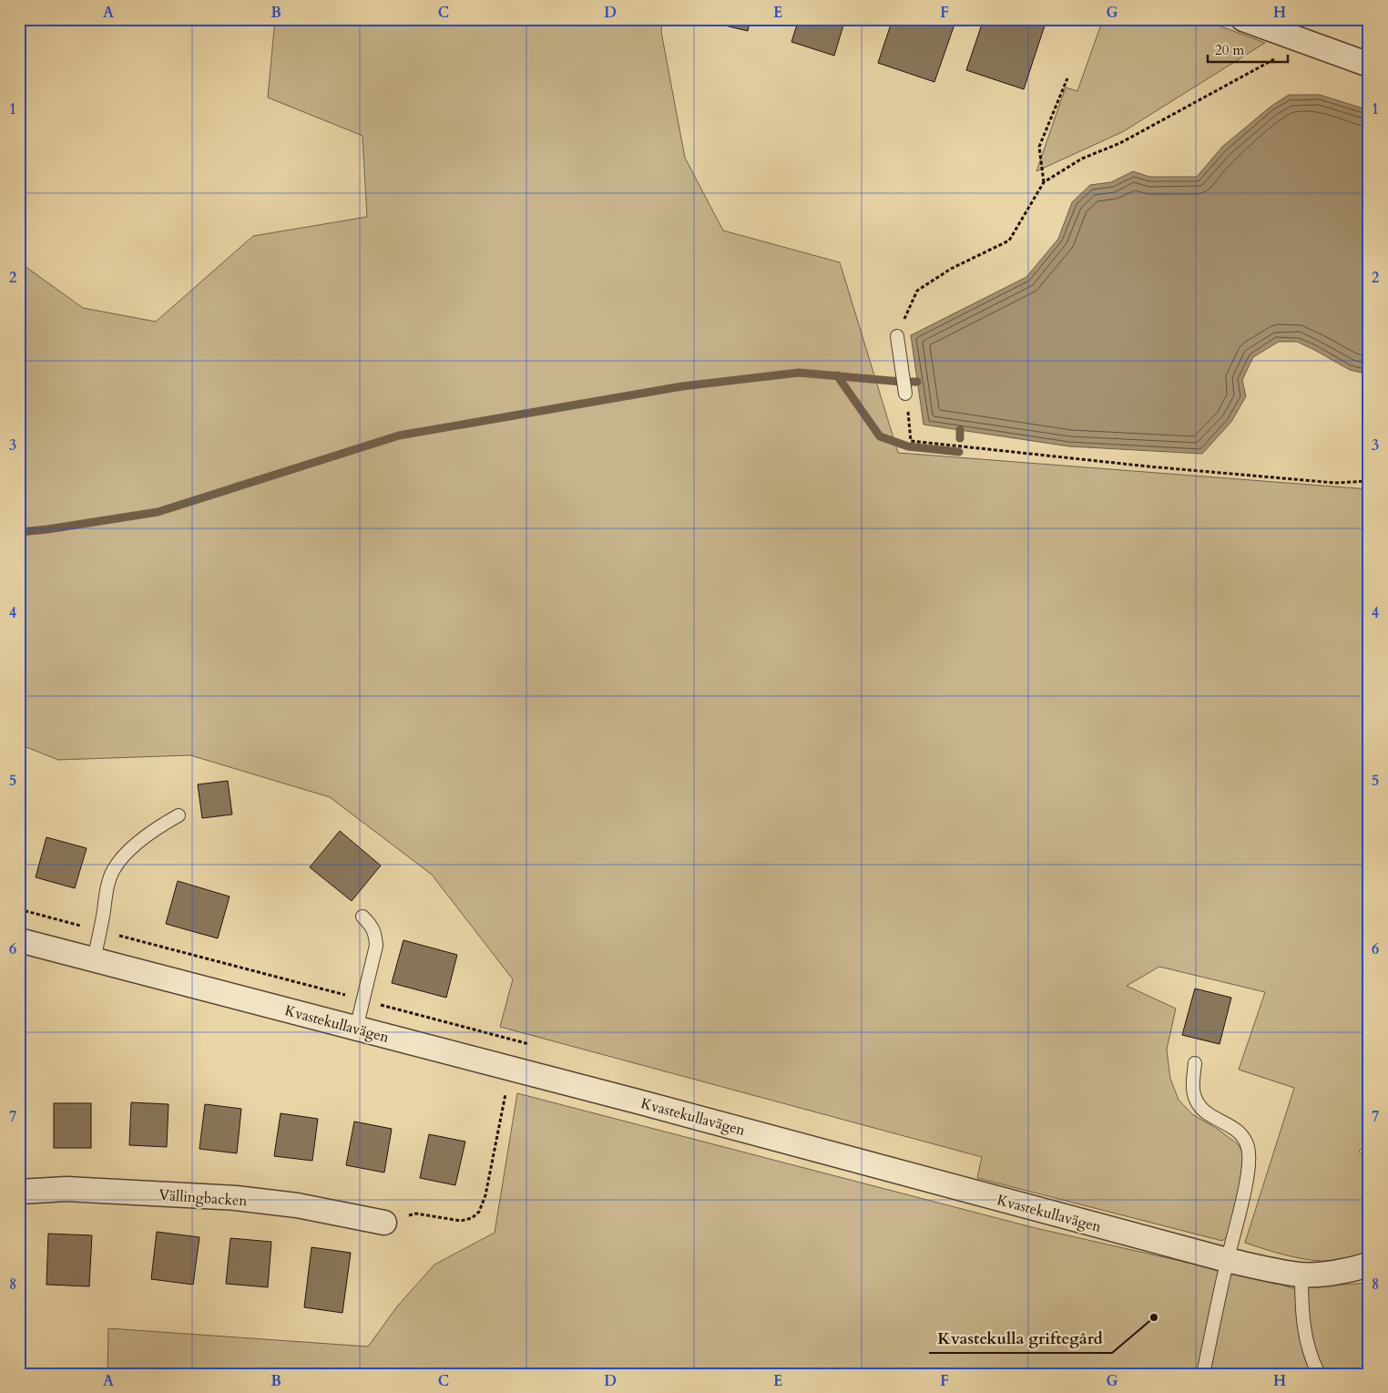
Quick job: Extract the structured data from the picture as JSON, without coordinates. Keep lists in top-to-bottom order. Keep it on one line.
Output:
{"streets":{"street":["Kvastekullavägen","Vällingbacken"]},"places":["Kvastekulla griftegård"],"scale_bar":"20 m","grid":{"columns":["A","B","C","D","E","F","G","H"],"rows":["1","2","3","4","5","6","7","8"]}}
